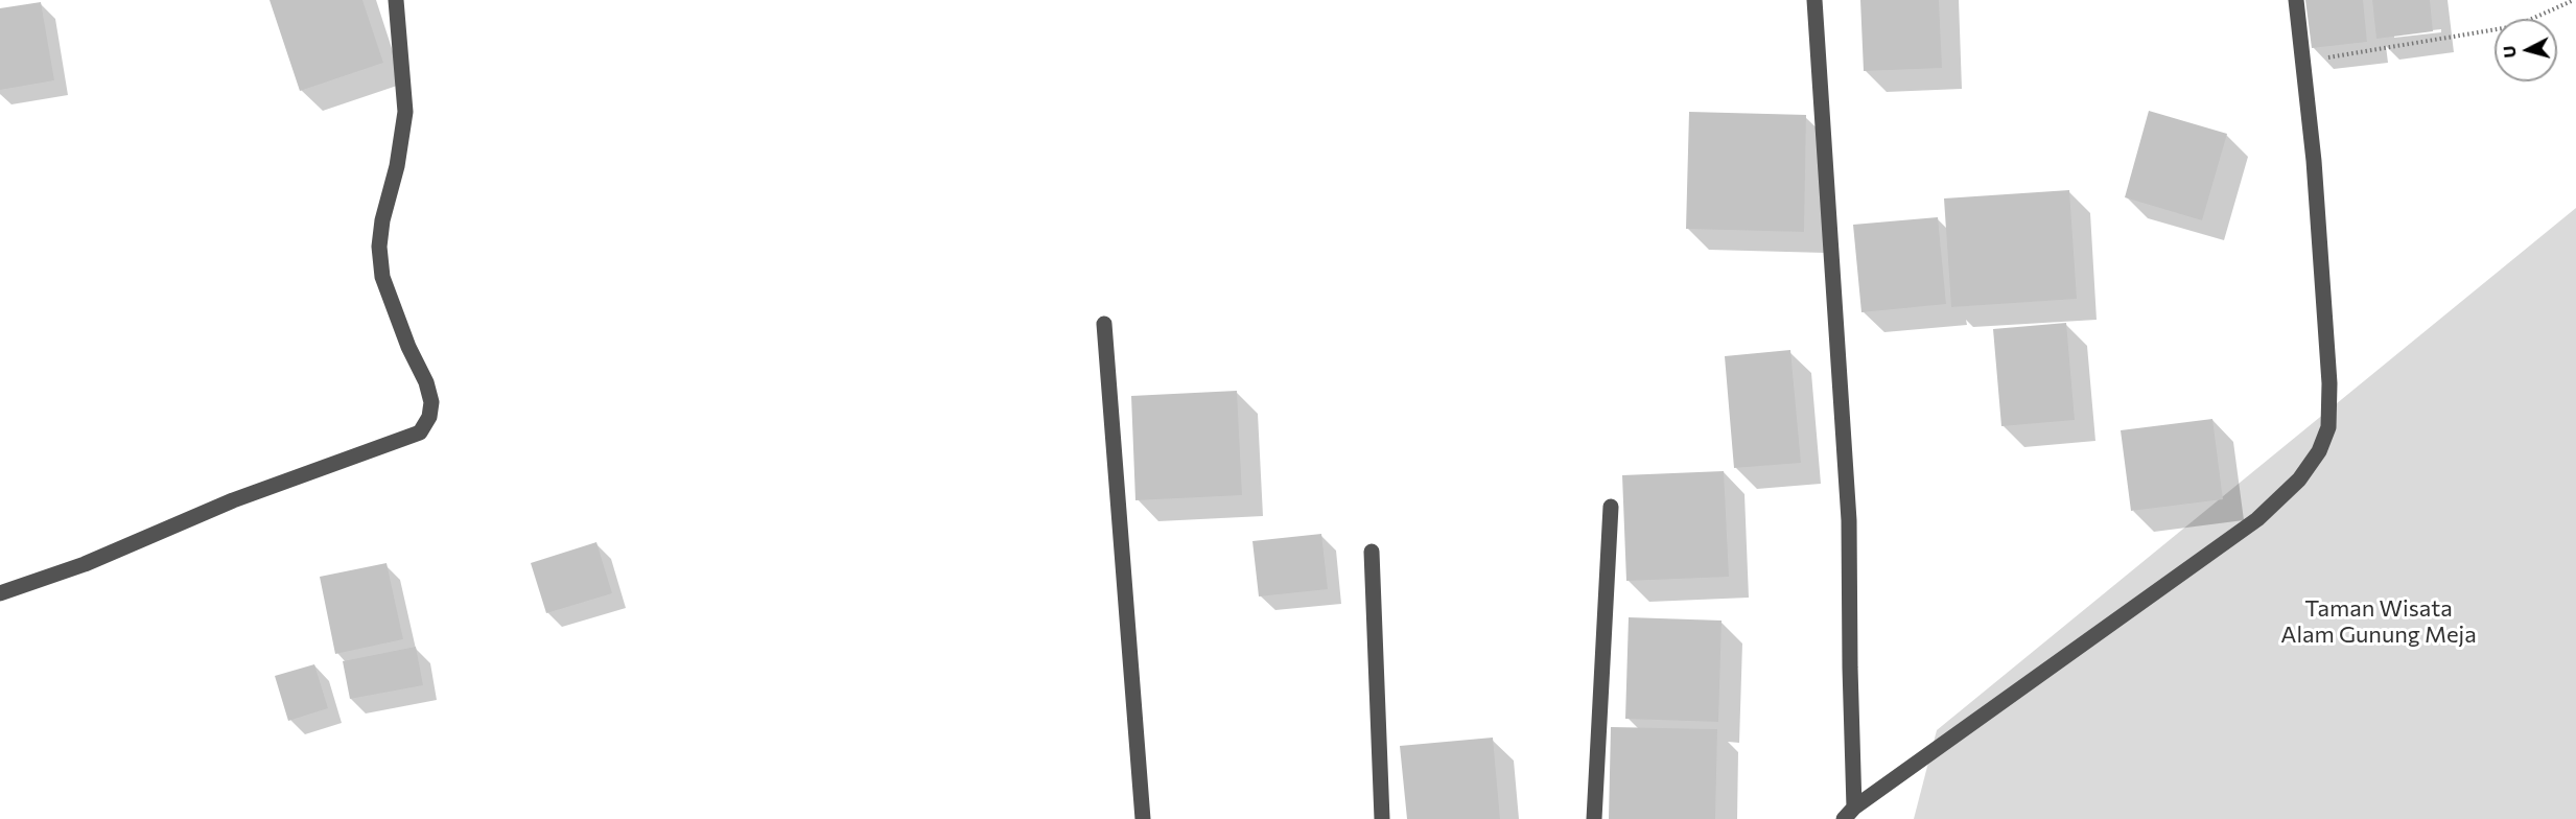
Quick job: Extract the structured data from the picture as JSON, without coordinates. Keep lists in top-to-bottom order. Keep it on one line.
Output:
{"parks":["Taman Wisata Alam Gunung Meja"],"north":"left"}
